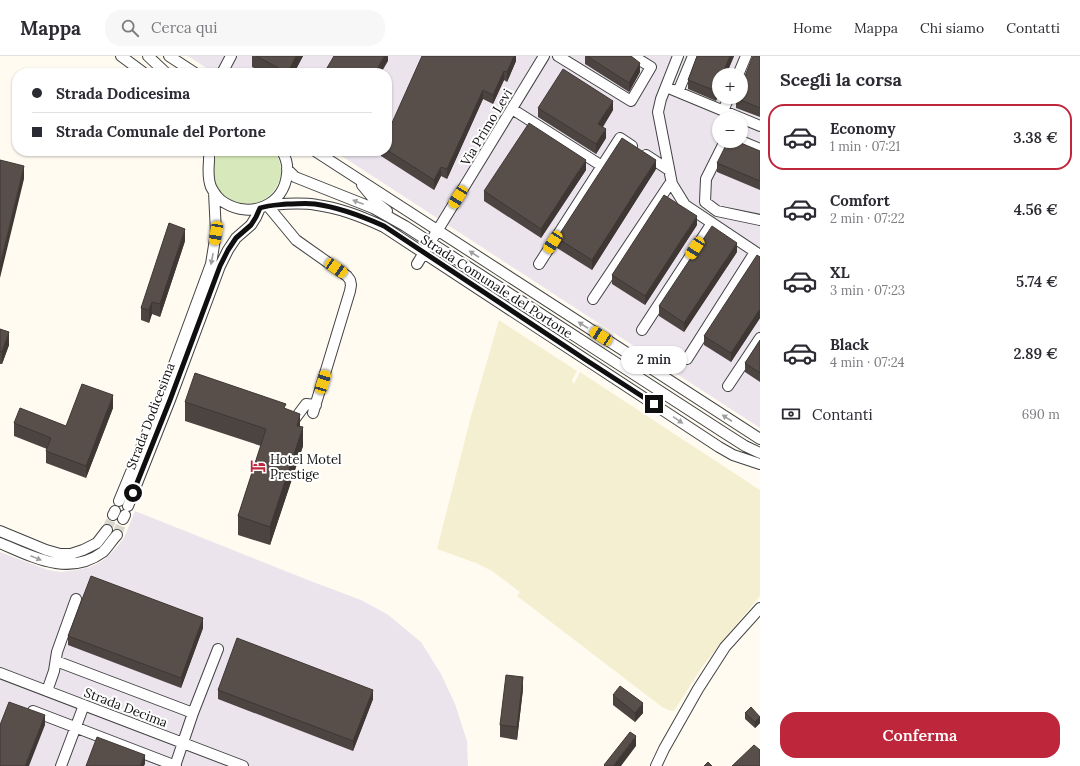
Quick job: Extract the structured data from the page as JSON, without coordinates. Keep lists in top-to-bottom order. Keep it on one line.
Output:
{"streets":{"street":["Via Primo Levi","Strada Comunale del Portone","Strada Dodicesima","Strada Decima"]},"crossings":[["Via Primo Levi","Strada Comunale del Portone"],["Strada Comunale del Portone","Strada Dodicesima"]],"places":{"hotel":["Hotel Motel Prestige"]},"page":{"header":"Mappa","search":"Cerca qui","nav":["Home","Mappa","Chi siamo","Contatti"],"heading":"Scegli la corsa","map_buttons":["+","−"],"banner":["Strada Dodicesima","Strada Comunale del Portone"],"list":[{"name":"Economy","note":"1 min · 07:21","value":"3.38 €"},{"name":"Comfort","note":"2 min · 07:22","value":"4.56 €"},{"name":"XL","note":"3 min · 07:23","value":"5.74 €"},{"name":"Black","note":"4 min · 07:24","value":"2.89 €"}],"bubble":"2 min","pay":["Contanti","690 m"],"buttons":"Conferma"}}
